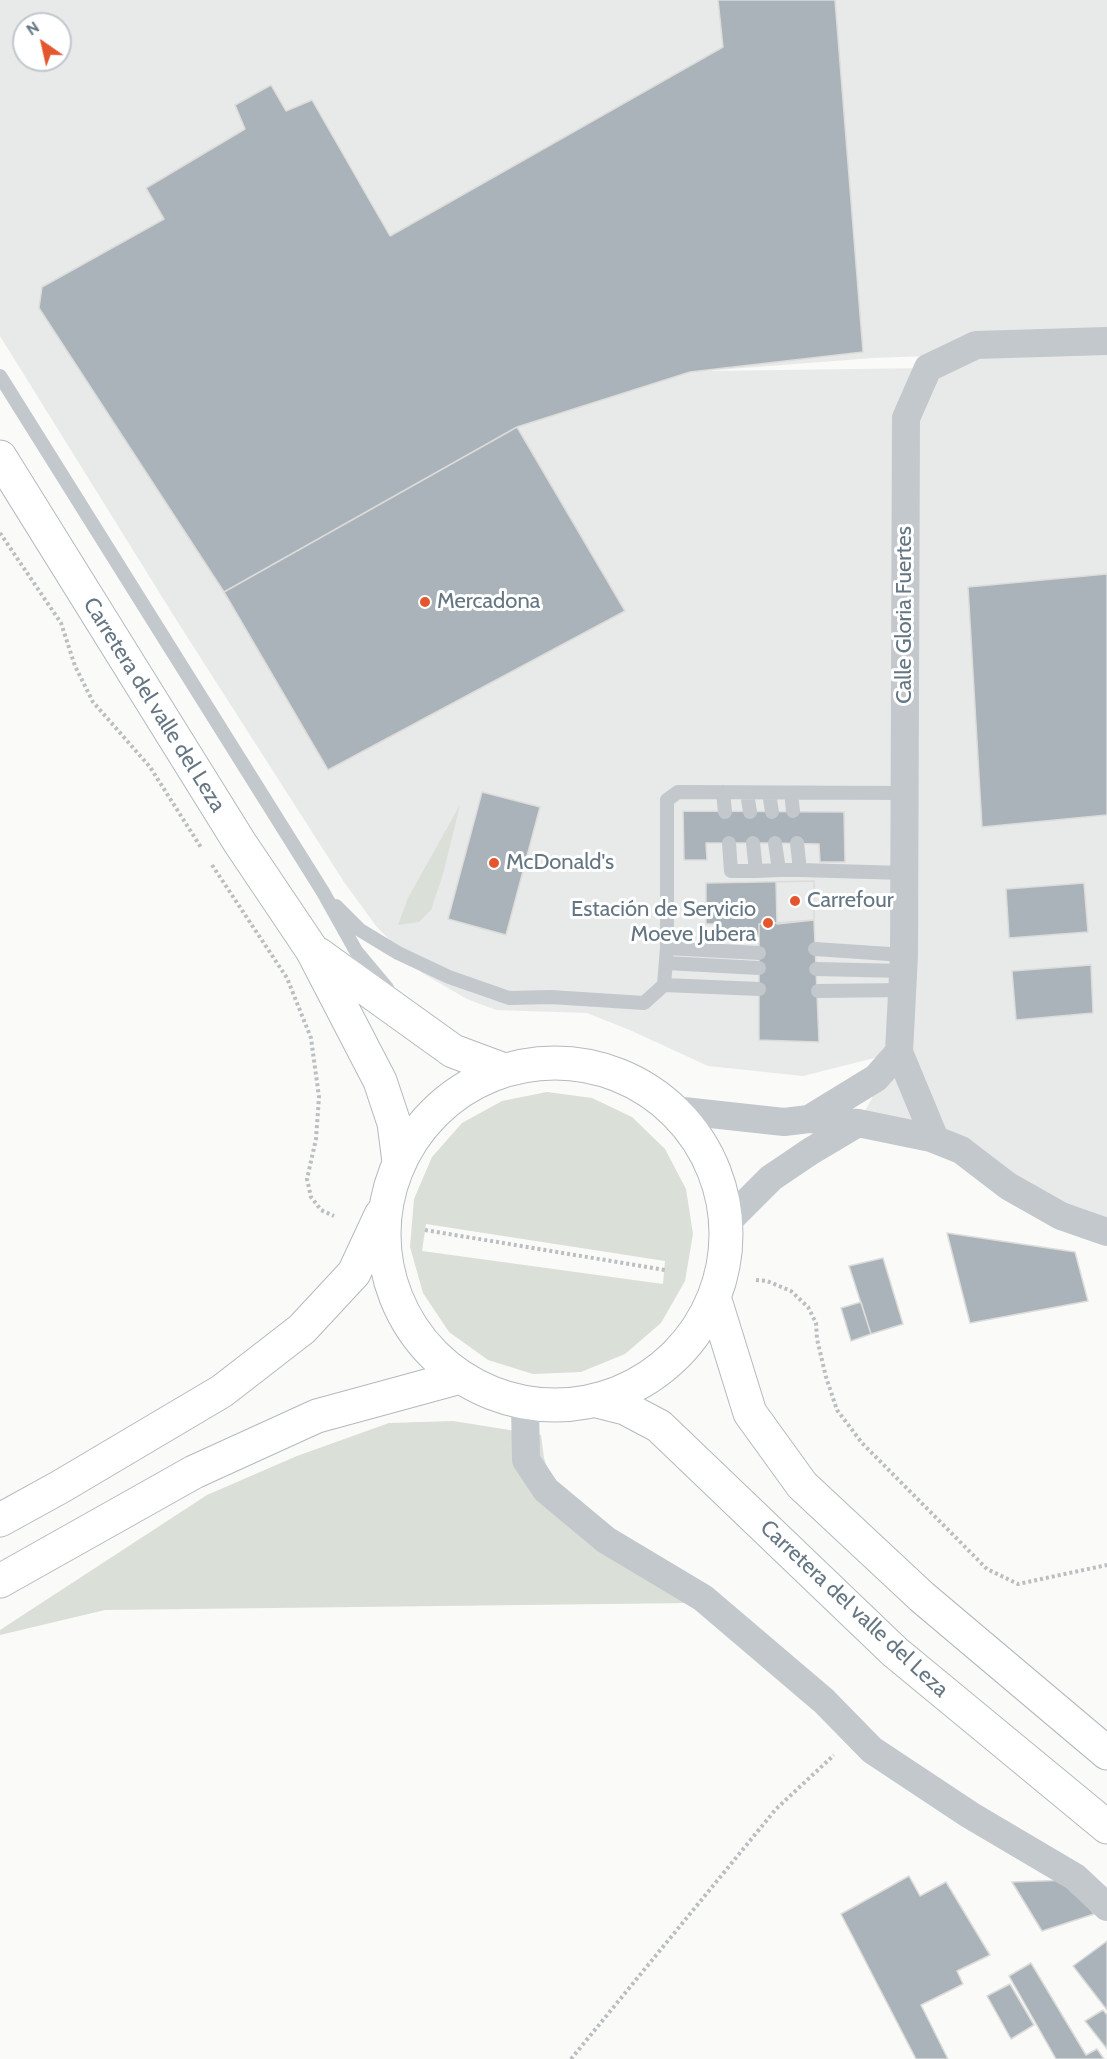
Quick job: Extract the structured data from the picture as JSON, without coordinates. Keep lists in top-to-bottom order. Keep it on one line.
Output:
{"streets":{"main road":["Carretera del valle del Leza"],"street":["Calle Gloria Fuertes"]},"places":["Mercadona","McDonald's","Carrefour","Estación de Servicio Moeve Jubera"],"north":"top left"}
